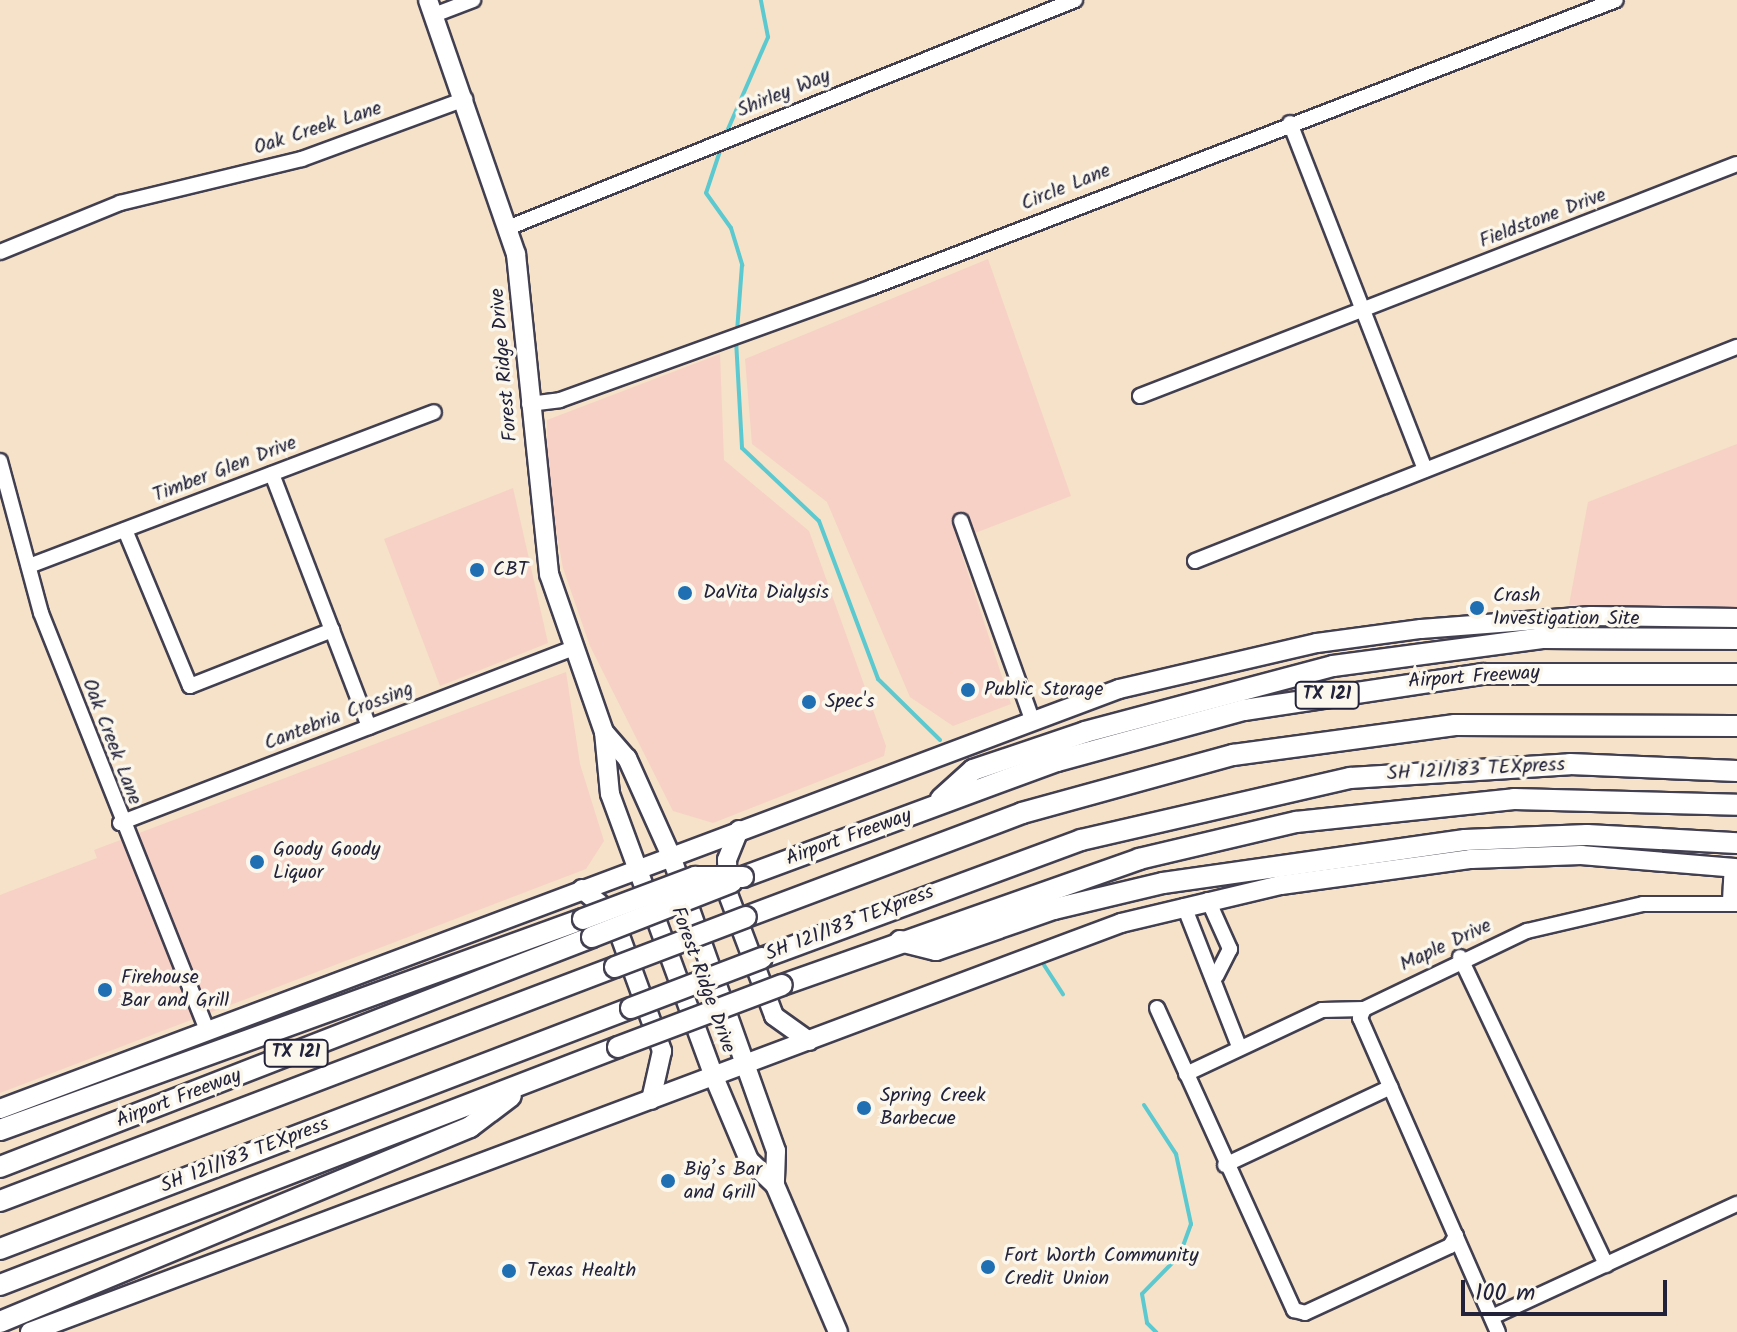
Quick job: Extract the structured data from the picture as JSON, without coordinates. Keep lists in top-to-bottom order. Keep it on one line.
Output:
{"streets":{"highway":["Airport Freeway","TX 121","SH 121/183 TEXpress"],"main road":["Forest Ridge Drive"],"street":["Shirley Way","Oak Creek Lane","Circle Lane","Fieldstone Drive","Timber Glen Drive","Cantebria Crossing","Maple Drive"]},"crossings":[["Shirley Way","Forest Ridge Drive"],["Oak Creek Lane","Forest Ridge Drive"],["Oak Creek Lane","Timber Glen Drive"],["Oak Creek Lane","Cantebria Crossing"],["Circle Lane","Forest Ridge Drive"],["Forest Ridge Drive","Cantebria Crossing"]],"places":["CBT","DaVita Dialysis","Crash Investigation Site","Public Storage","Spec's","Goody Goody Liquor","Firehouse Bar and Grill","Spring Creek Barbecue","Big’s Bar and Grill","Fort Worth Community Credit Union","Texas Health"],"scale_bar":"100 m"}
